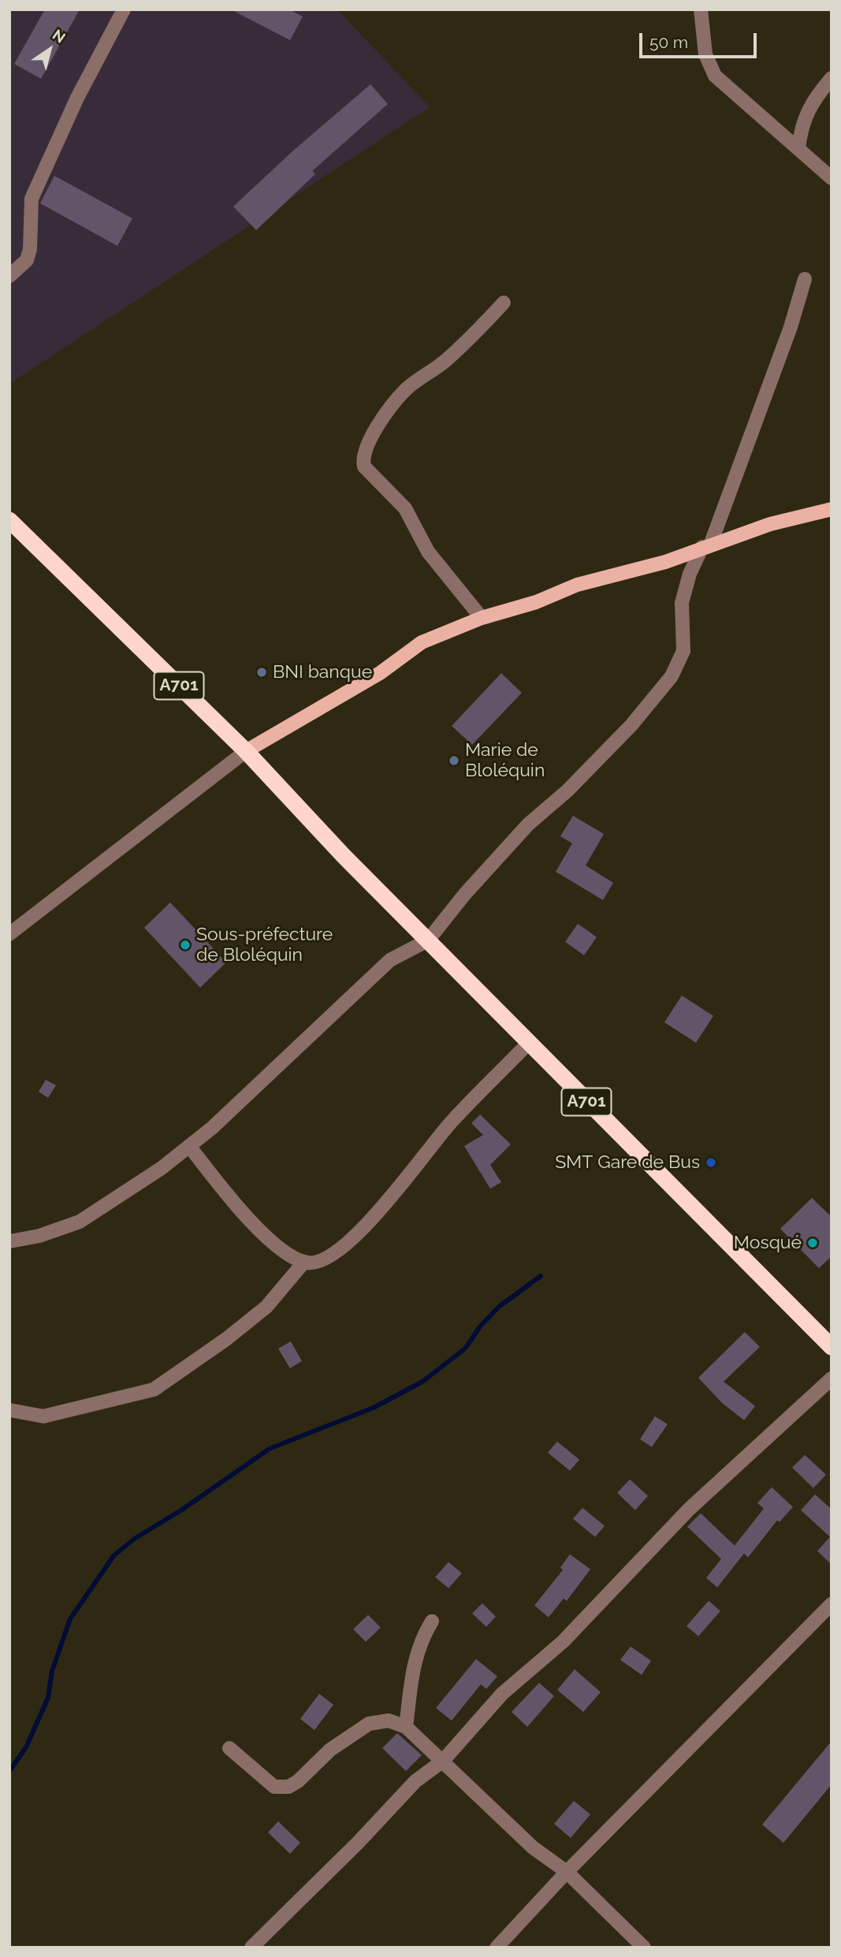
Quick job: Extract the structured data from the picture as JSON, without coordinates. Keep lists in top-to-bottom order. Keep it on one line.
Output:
{"streets":{"highway":["A701"]},"places":["BNI banque","Marie de Bloléquin","Sous-préfecture de Bloléquin","SMT Gare de Bus","Mosqué"],"scale_bar":"50 m","north":"top right"}
